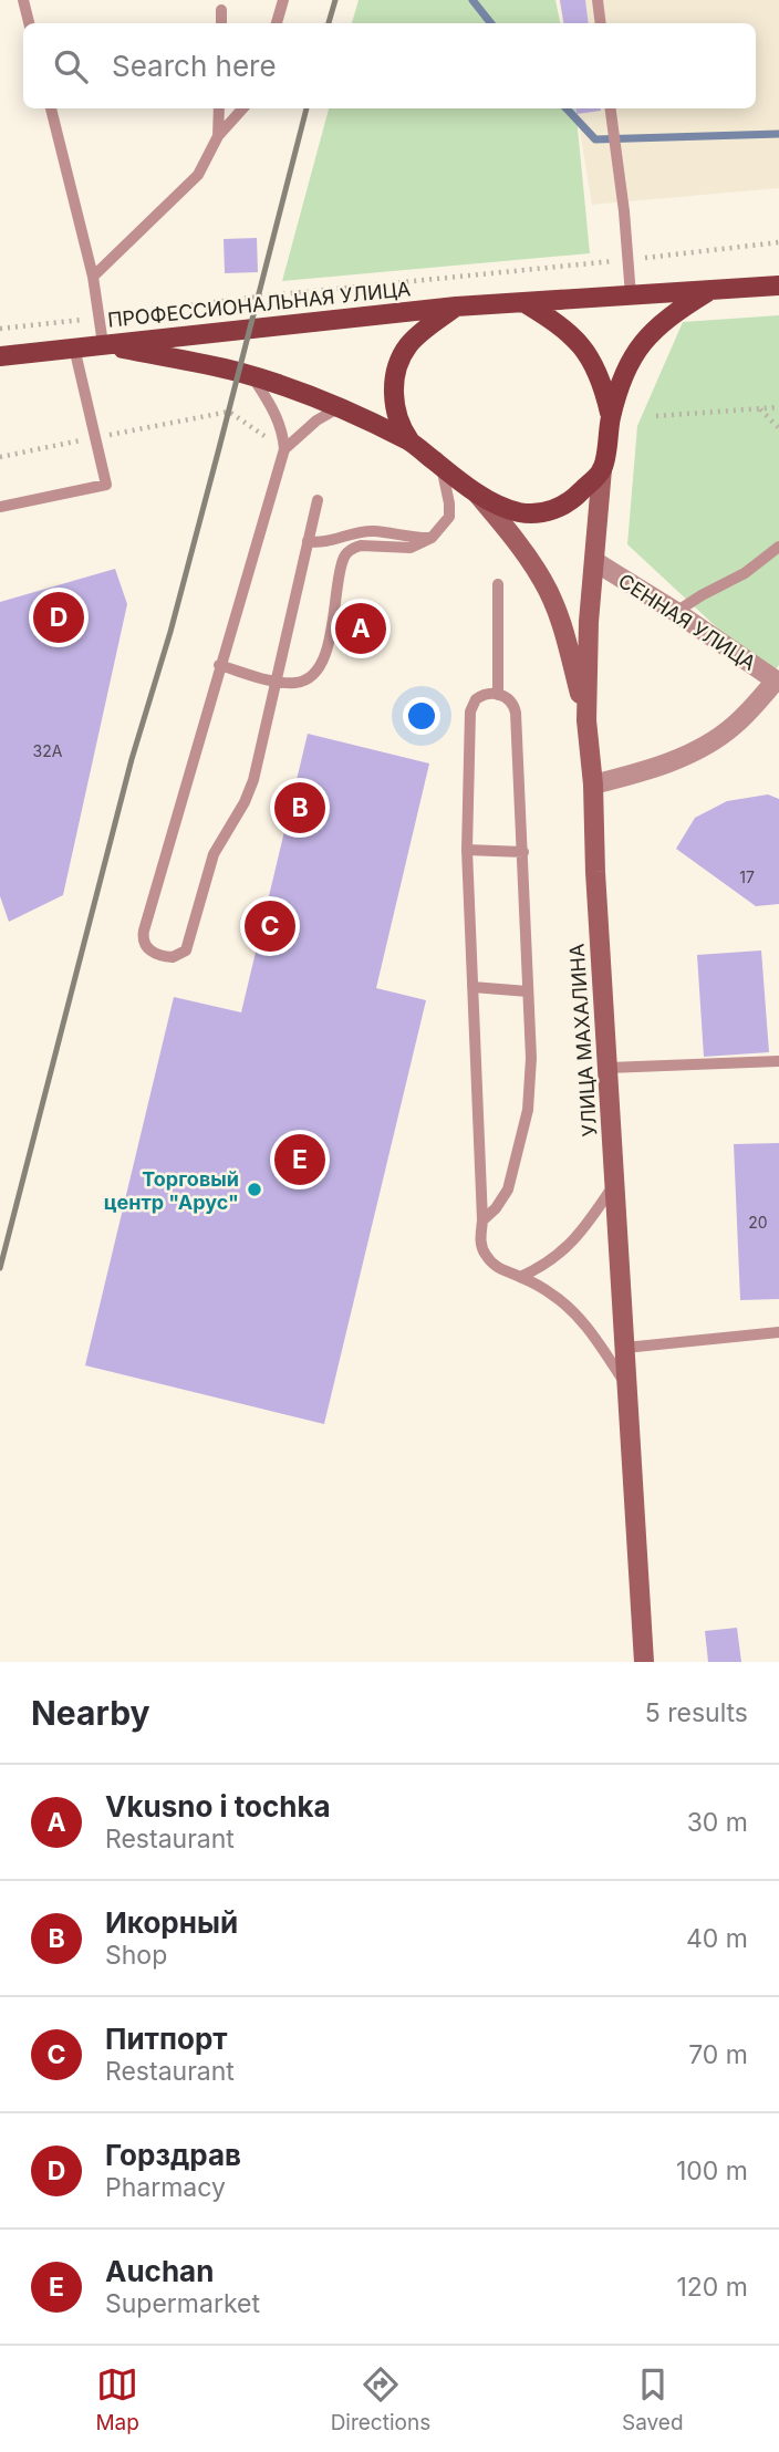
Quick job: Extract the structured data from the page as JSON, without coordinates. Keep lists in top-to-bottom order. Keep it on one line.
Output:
{"streets":{"main road":["ПРОФЕССИОНАЛЬНАЯ УЛИЦА","УЛИЦА МАХАЛИНА"],"street":["СЕННАЯ УЛИЦА"]},"crossings":[["ПРОФЕССИОНАЛЬНАЯ УЛИЦА","УЛИЦА МАХАЛИНА"],["СЕННАЯ УЛИЦА","УЛИЦА МАХАЛИНА"]],"places":["Торговый центр \"Арус\""],"house_numbers":["32А","17","20"],"page":{"search":"Search here","pins":["D","A","B","C","E"],"heading":["Nearby","5 results"],"list":[{"mark":"A","name":"Vkusno i tochka","note":"Restaurant","value":"30 m"},{"mark":"B","name":"Икорный","note":"Shop","value":"40 m"},{"mark":"C","name":"Питпорт","note":"Restaurant","value":"70 m"},{"mark":"D","name":"Горздрав","note":"Pharmacy","value":"100 m"},{"mark":"E","name":"Auchan","note":"Supermarket","value":"120 m"}],"nav":["Map","Directions","Saved"]}}
